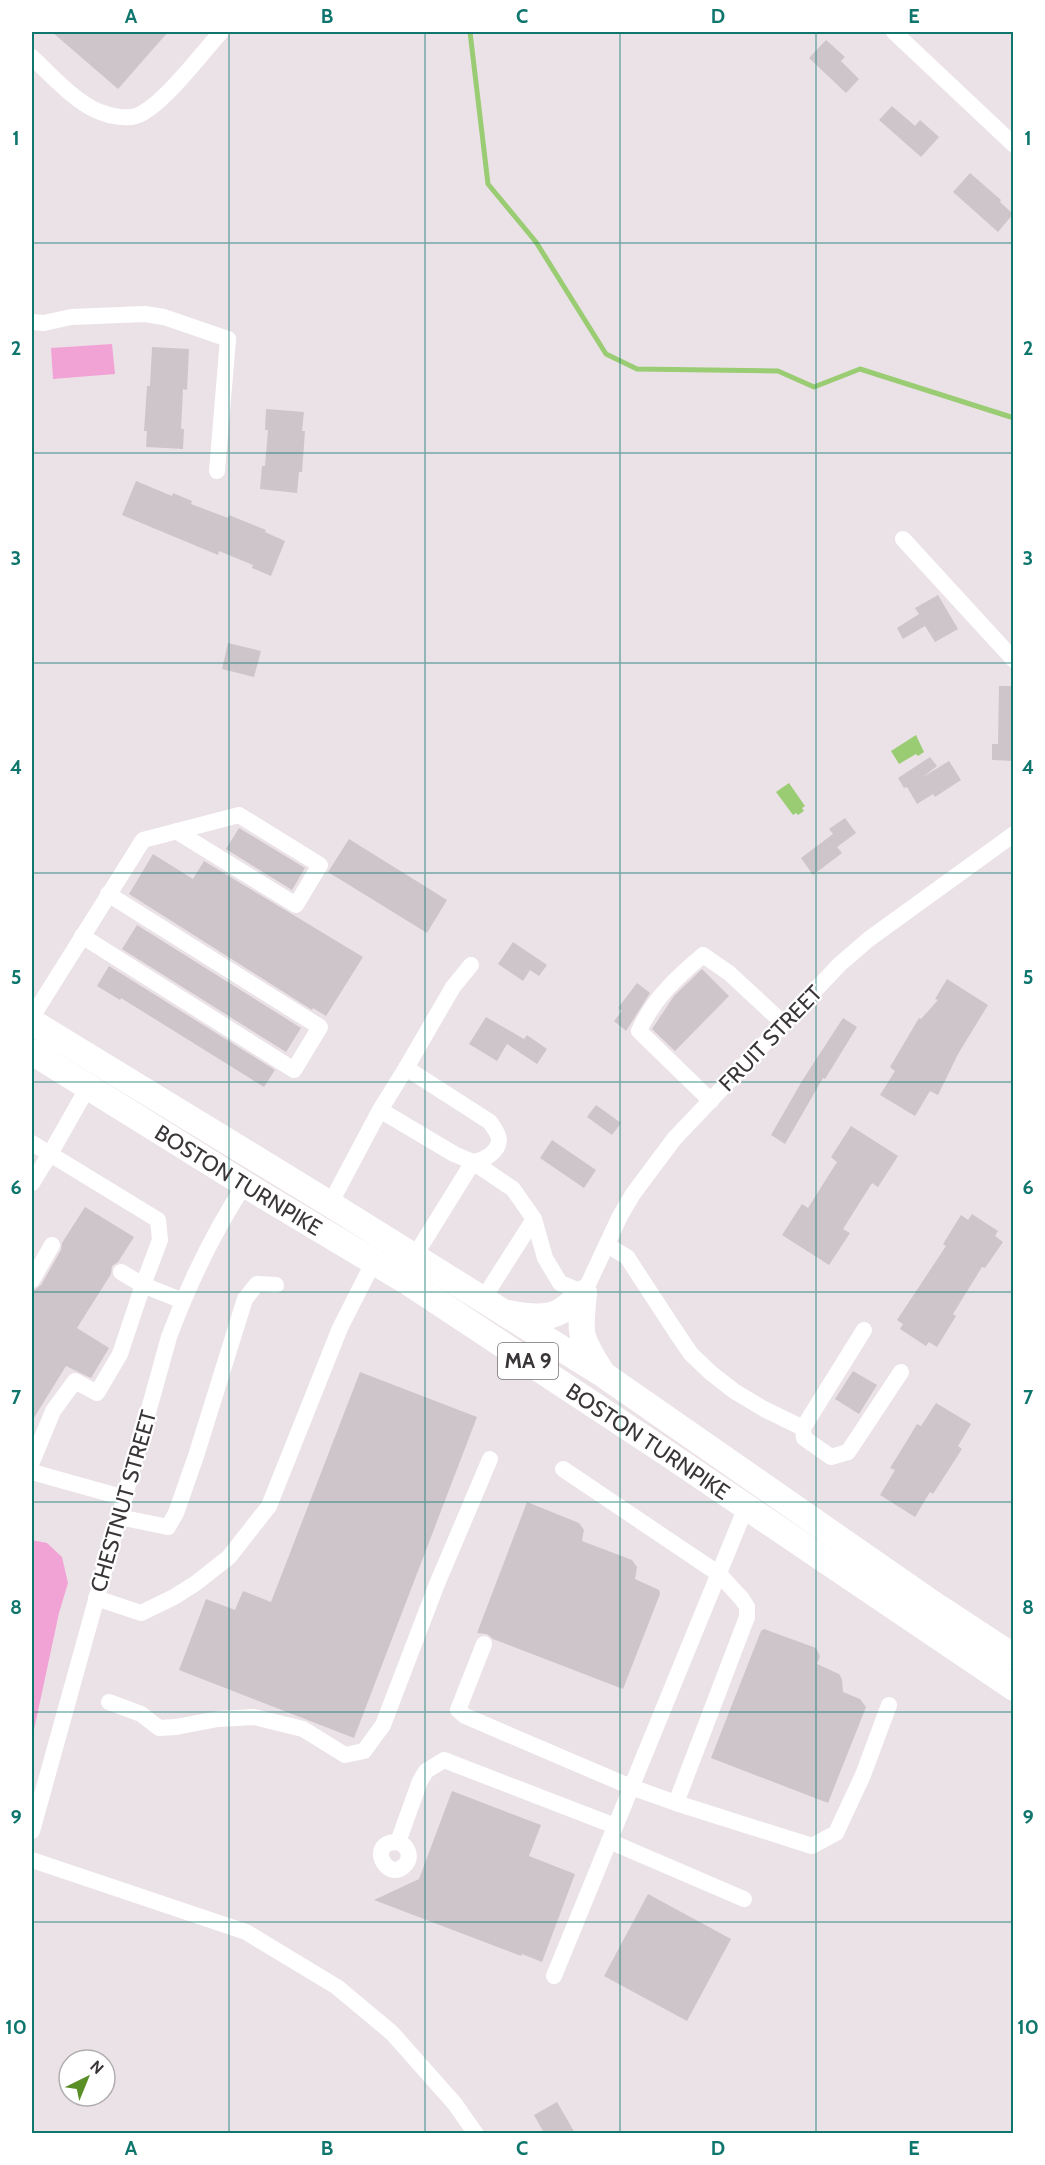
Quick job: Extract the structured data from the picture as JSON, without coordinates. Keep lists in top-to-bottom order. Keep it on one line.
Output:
{"streets":{"highway":["BOSTON TURNPIKE","MA 9"],"street":["FRUIT STREET","CHESTNUT STREET"]},"crossings":[["BOSTON TURNPIKE","CHESTNUT STREET"]],"north":"top right","grid":{"columns":["A","B","C","D","E"],"rows":["1","2","3","4","5","6","7","8","9","10"]}}
